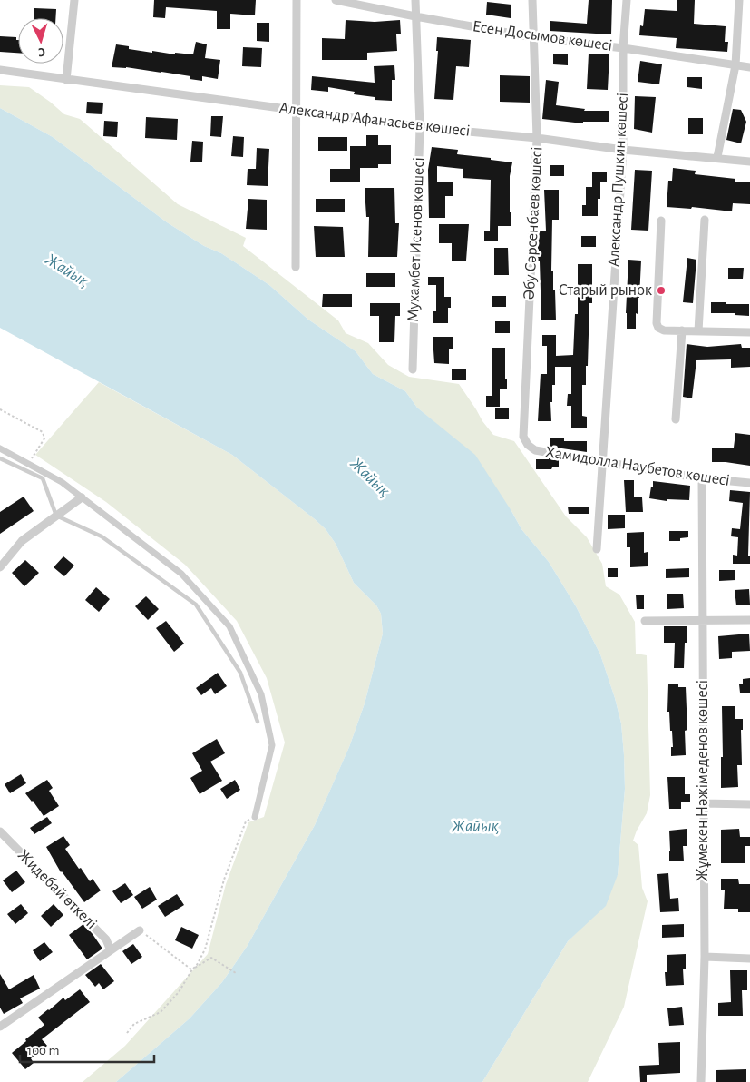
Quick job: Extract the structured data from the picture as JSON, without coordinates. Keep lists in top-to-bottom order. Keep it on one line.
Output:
{"streets":{"street":["Есен Досымов көшесі","Александр Афанасьев көшесі","Александр Пушкин көшесі","Әбу Сәрсенбаев көшесі","Мухамбет Исенов көшесі","Хамидолла Наубетов көшесі","Жұмекен Нәжімеденов көшесі","Жидебай өткелі"]},"crossings":[["Есен Досымов көшесі","Александр Пушкин көшесі"],["Есен Досымов көшесі","Әбу Сәрсенбаев көшесі"],["Есен Досымов көшесі","Мухамбет Исенов көшесі"],["Александр Афанасьев көшесі","Александр Пушкин көшесі"],["Александр Афанасьев көшесі","Әбу Сәрсенбаев көшесі"],["Александр Афанасьев көшесі","Мухамбет Исенов көшесі"],["Александр Пушкин көшесі","Хамидолла Наубетов көшесі"],["Әбу Сәрсенбаев көшесі","Хамидолла Наубетов көшесі"],["Хамидолла Наубетов көшесі","Жұмекен Нәжімеденов көшесі"]],"water":["Жайық"],"places":["Старый рынок"],"scale_bar":"100 m","north":"bottom"}
